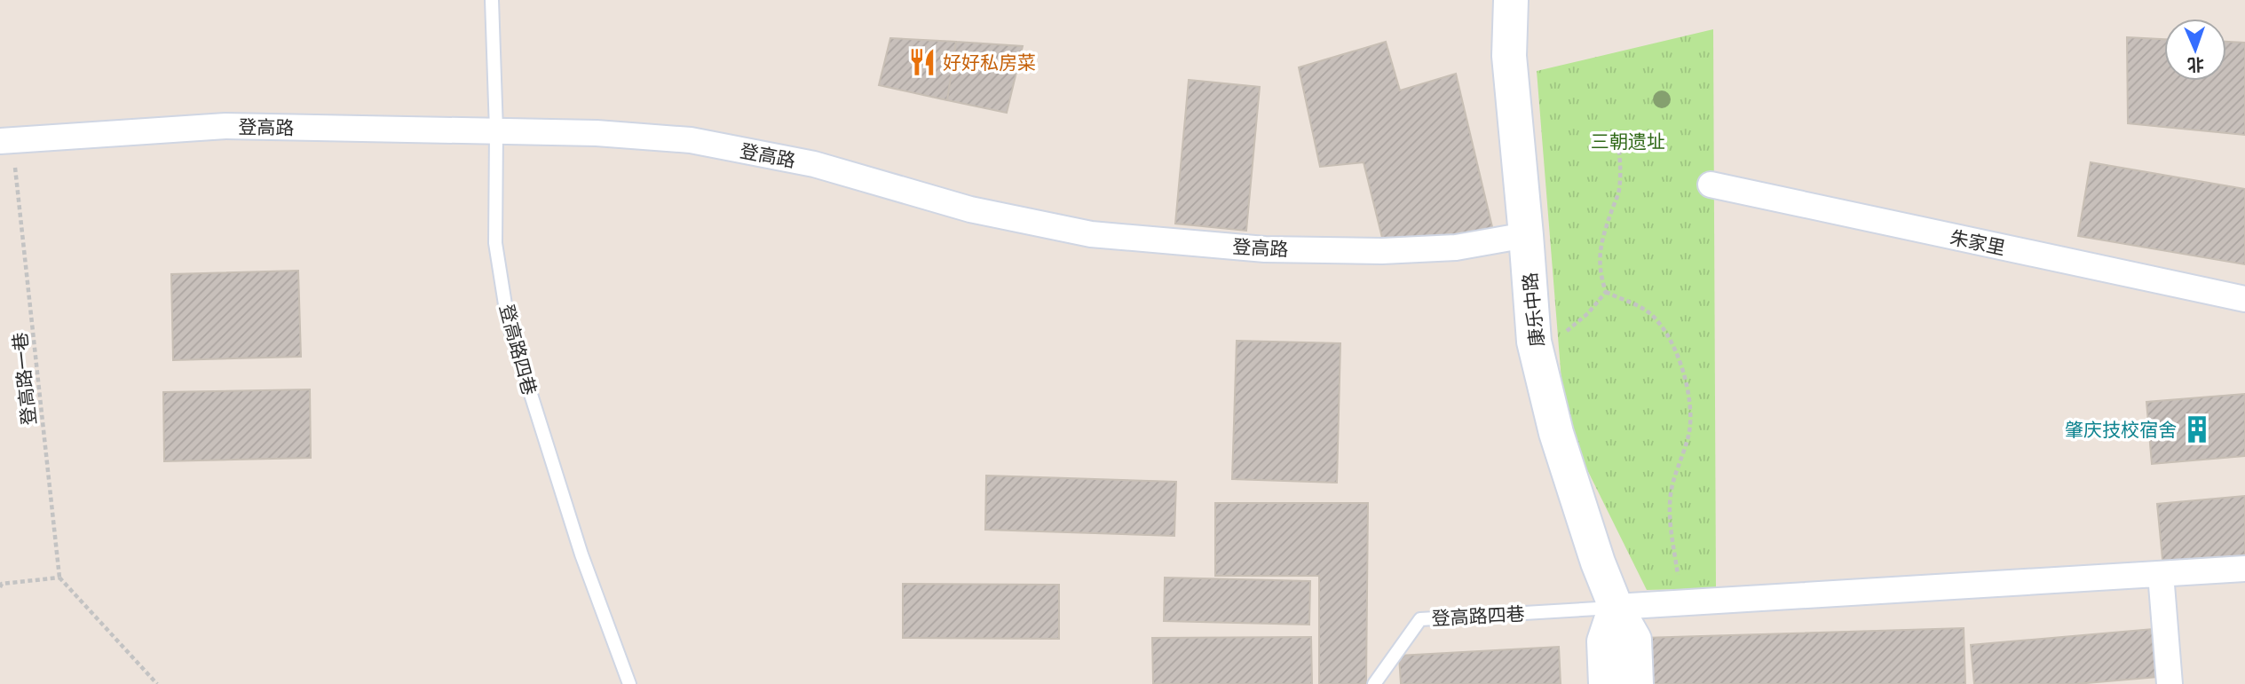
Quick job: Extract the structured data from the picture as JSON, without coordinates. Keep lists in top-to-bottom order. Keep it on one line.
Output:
{"streets":{"street":["登高路","朱家里","康乐中路"],"lane":["登高路四巷"],"path":["登高路一巷"]},"crossings":[["登高路","康乐中路"],["登高路","登高路四巷"],["登高路","登高路一巷"],["康乐中路","登高路四巷"]],"parks":["三朝遗址"],"places":{"restaurant":["好好私房菜"],"building":["肇庆技校宿舍"]},"north":"bottom"}
